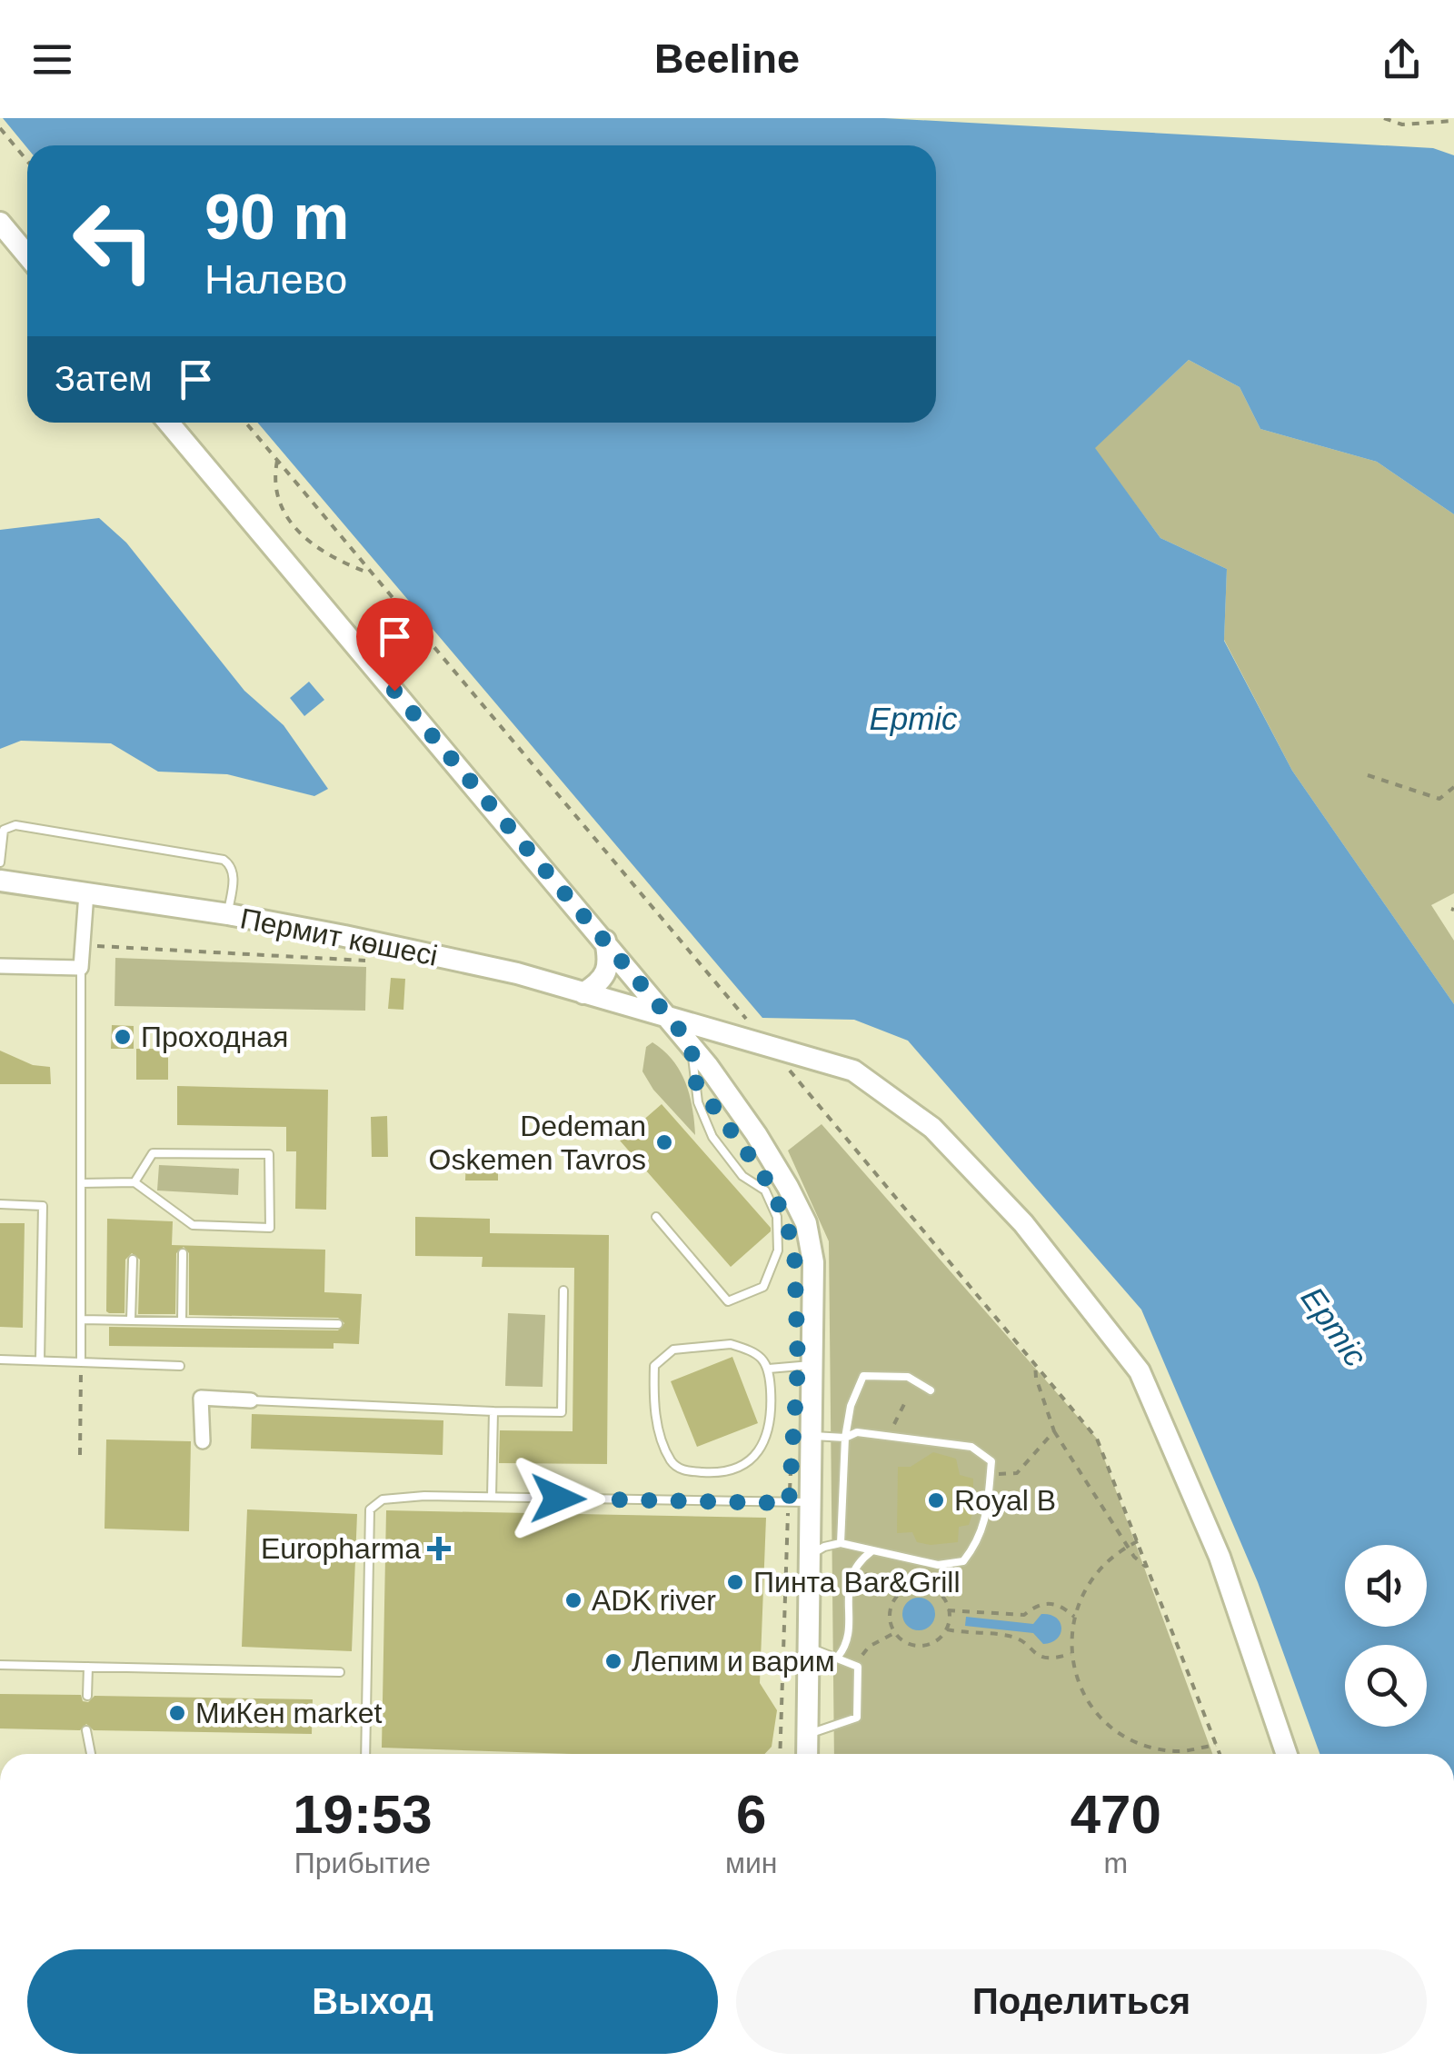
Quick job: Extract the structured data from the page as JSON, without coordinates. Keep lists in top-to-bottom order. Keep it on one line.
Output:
{"streets":{"main road":["Пермит көшесі"]},"water":["Ертіс"],"places":{"other":["Проходная","Dedeman Oskemen Tavros","Royal B","Пинта Bar&Grill","ADK river","Лепим и варим","МиКен market"],"health":["Europharma"]},"page":{"header":"Beeline","turn":["90 m","Налево"],"then":"Затем","eta":["19:53","Прибытие","6","мин","470","m"],"buttons":["Выход","Поделиться"]}}
